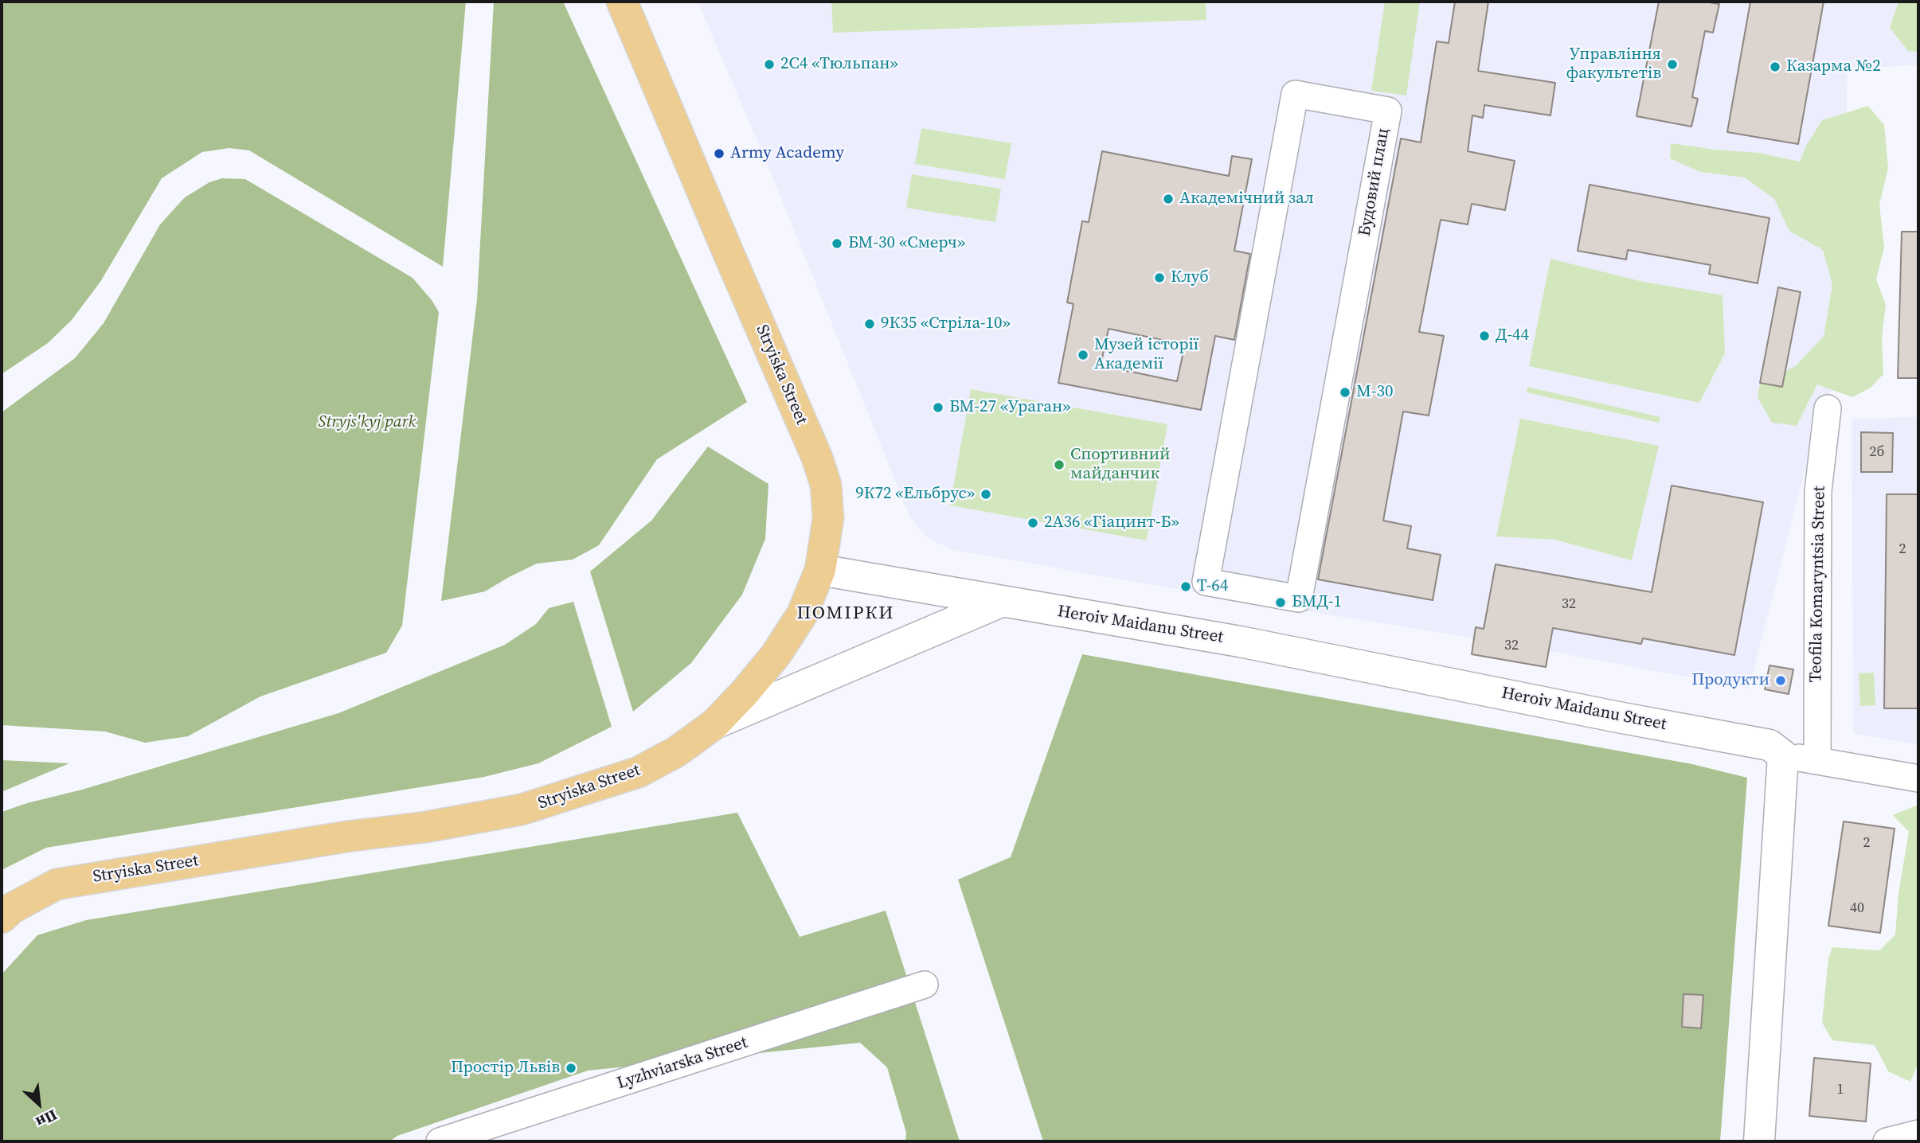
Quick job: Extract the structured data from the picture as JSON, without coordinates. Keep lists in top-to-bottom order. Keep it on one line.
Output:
{"streets":{"main road":["Stryiska Street","Heroiv Maidanu Street"],"street":["Будовий плац","Teofila Komaryntsia Street","Lyzhviarska Street"]},"crossings":[["Stryiska Street","Heroiv Maidanu Street"]],"districts":["ПОМІРКИ"],"parks":["Stryjs'kyj park"],"places":["2С4 «Тюльпан»","Управління факультетів","Казарма №2","Army Academy","Академічний зал","БМ-30 «Смерч»","Клуб","9К35 «Стріла-10»","Д-44","Музей історії Академії","М-30","БМ-27 «Ураган»","Спортивний майданчик","9К72 «Ельбрус»","2А36 «Гіацинт-Б»","Т-64","БМД-1","Продукти","Простір Львів"],"house_numbers":["2б","2","32","32","2","40","1"],"north":"bottom right"}
